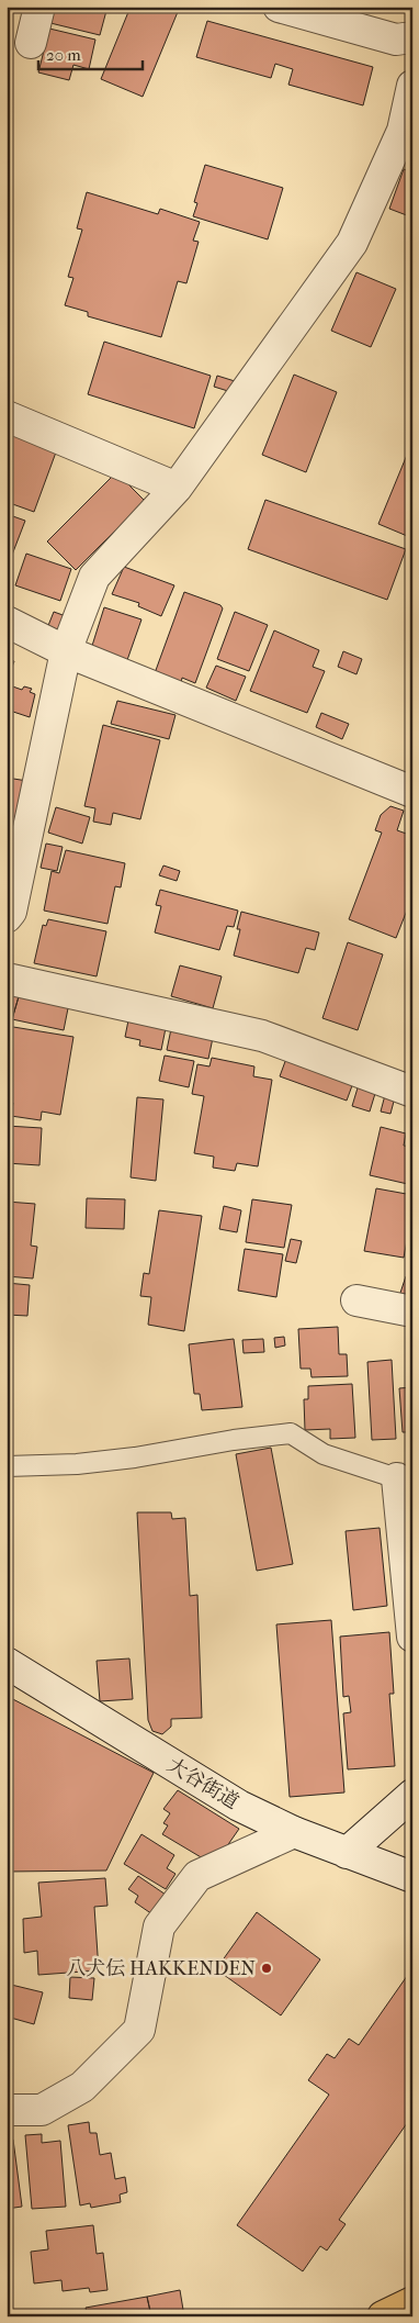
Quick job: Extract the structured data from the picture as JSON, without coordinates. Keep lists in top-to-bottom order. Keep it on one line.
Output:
{"streets":{"street":["大谷街道"]},"places":["八犬伝 HAKKENDEN"],"scale_bar":"20 m"}
